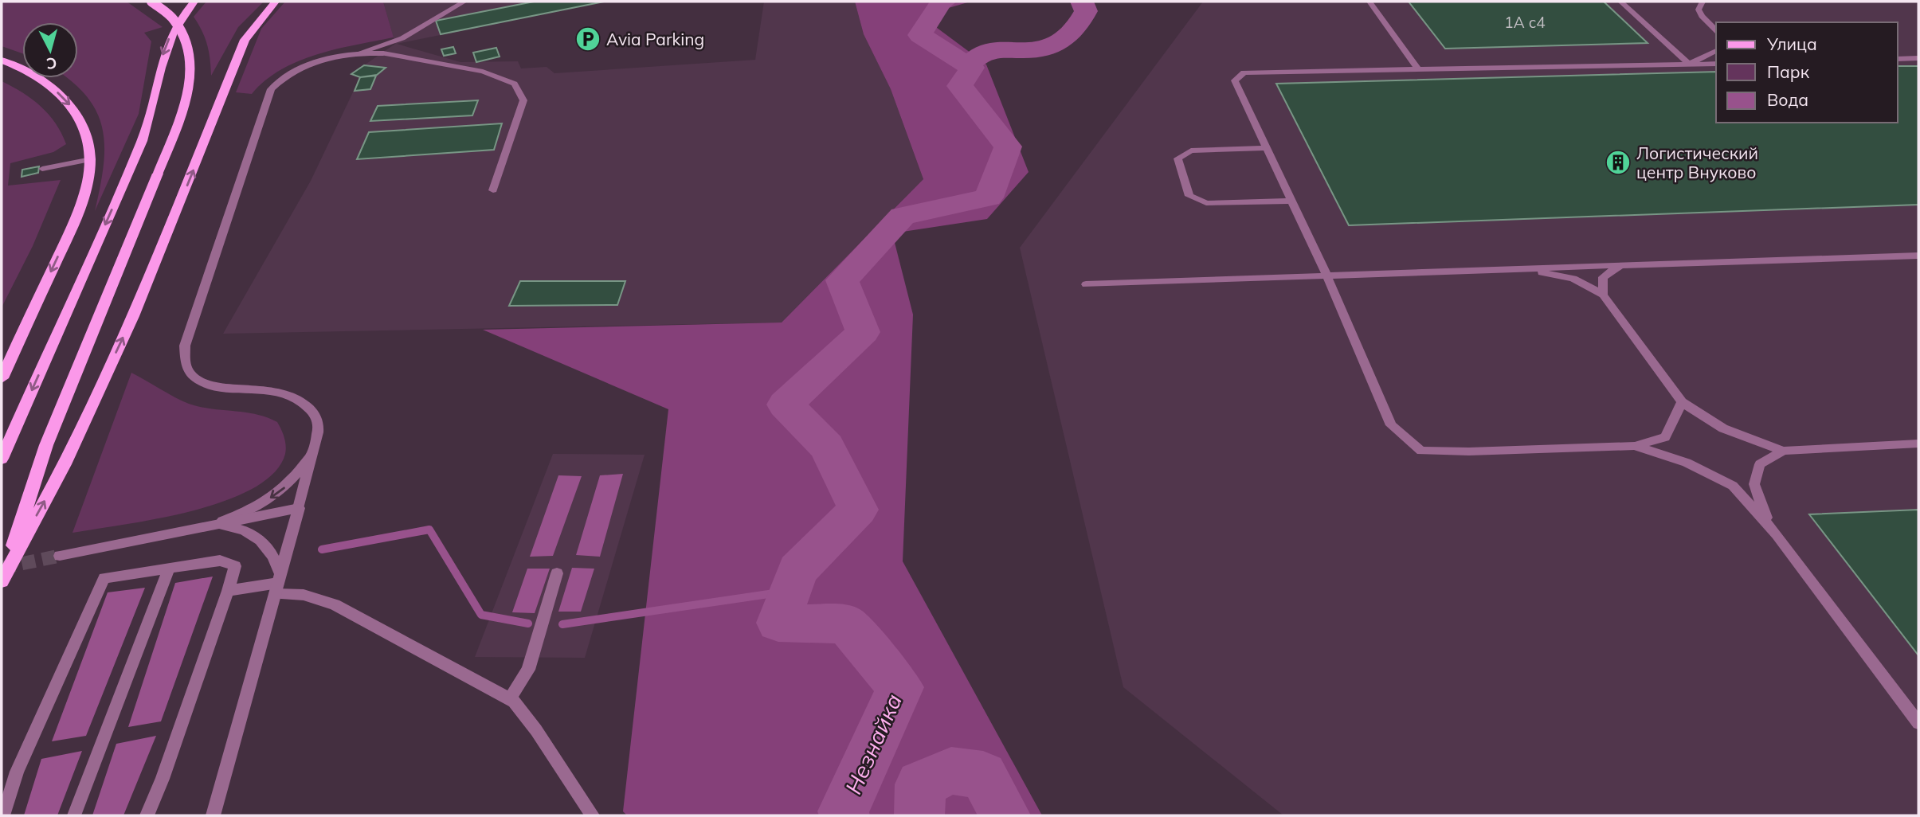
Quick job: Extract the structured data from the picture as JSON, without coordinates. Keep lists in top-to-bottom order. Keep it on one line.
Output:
{"water":["Незнайка"],"places":{"parking":["Avia Parking"],"building":["Логистический центр Внуково"]},"house_numbers":["1А с4"],"legend":["Улица","Парк","Вода"],"north":"bottom"}
